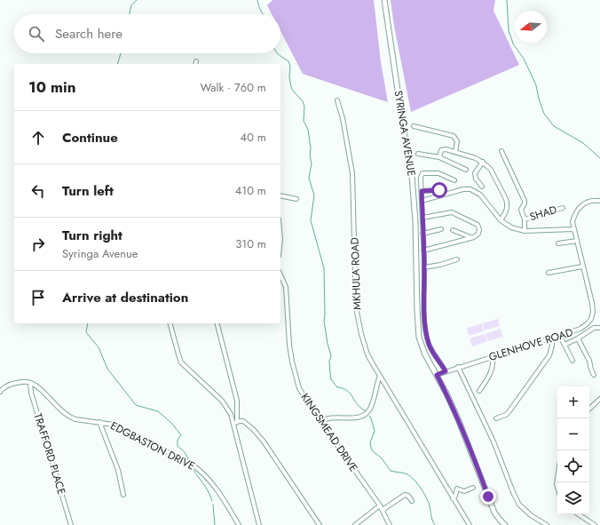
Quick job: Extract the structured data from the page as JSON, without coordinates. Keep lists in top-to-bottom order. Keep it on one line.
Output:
{"streets":{"street":["SYRINGA AVENUE","SHAD","MKHULA ROAD","GLENHOVE ROAD","KINGSMEAD DRIVE","EDGBASTON DRIVE","TRAFFORD PLACE"]},"crossings":[["SYRINGA AVENUE","GLENHOVE ROAD"],["EDGBASTON DRIVE","TRAFFORD PLACE"]],"north":"left","page":{"search":"Search here","heading":["10 min","Walk · 760 m"],"list":[["Continue","40 m"],["Turn left","410 m"],["Turn right","Syringa Avenue","310 m"],"Arrive at destination"],"map_buttons":["+","−"]}}
